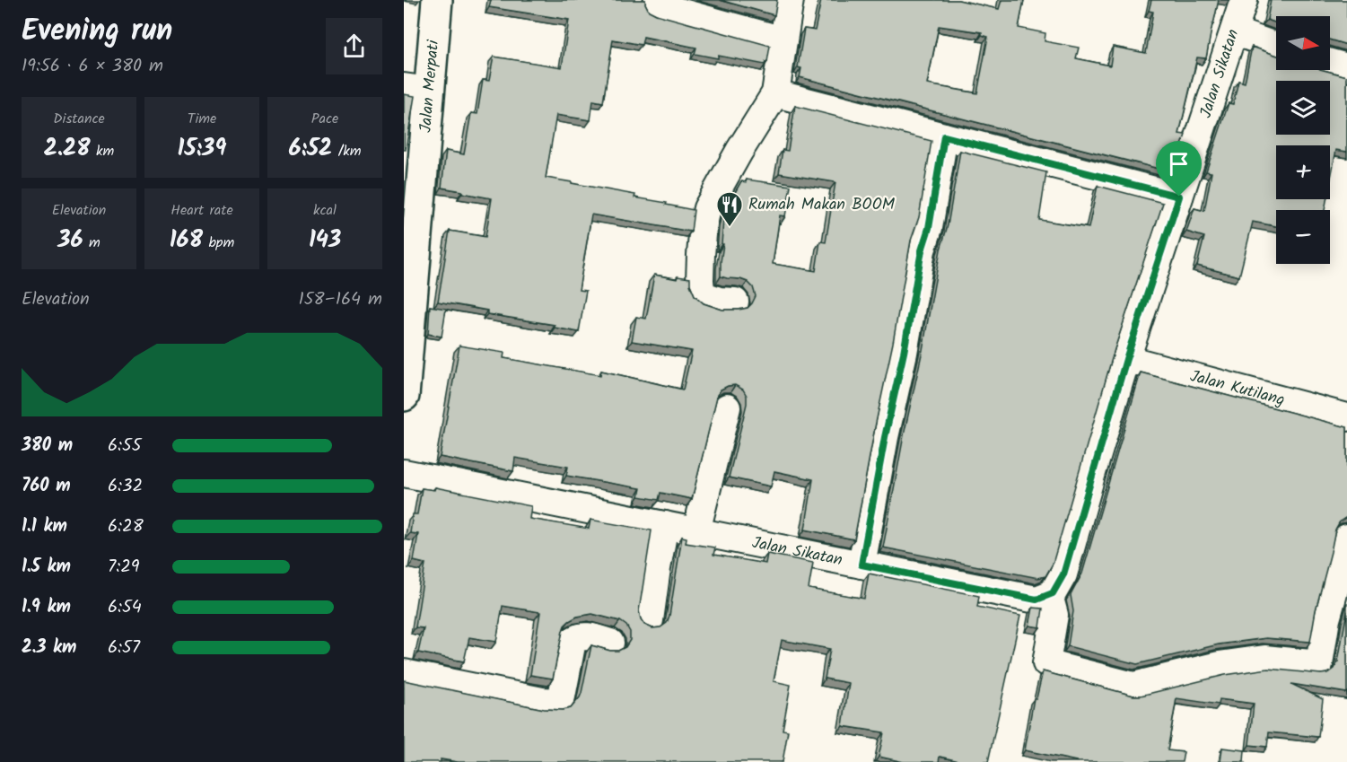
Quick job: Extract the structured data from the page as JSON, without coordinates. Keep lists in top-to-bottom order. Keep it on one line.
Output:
{"streets":{"main road":["Jalan Merpati"],"street":["Jalan Sikatan","Jalan Kutilang"]},"crossings":[["Jalan Sikatan","Jalan Kutilang"]],"places":{"restaurant":["Rumah Makan BOOM"]},"north":"right","page":{"heading":["Evening run","19:56 · 6 × 380 m"],"map_buttons":["+","−"],"stats":[["Distance","2.28 km"],["Time","15:39"],["Pace","6:52 /km"],["Elevation","36 m"],["Heart rate","168 bpm"],["kcal","143"]],"chart":["Elevation","158–164 m"],"list":[{"name":"380 m","note":"6:55"},{"name":"760 m","note":"6:32"},{"name":"1.1 km","note":"6:28"},{"name":"1.5 km","note":"7:29"},{"name":"1.9 km","note":"6:54"},{"name":"2.3 km","note":"6:57"}]}}
